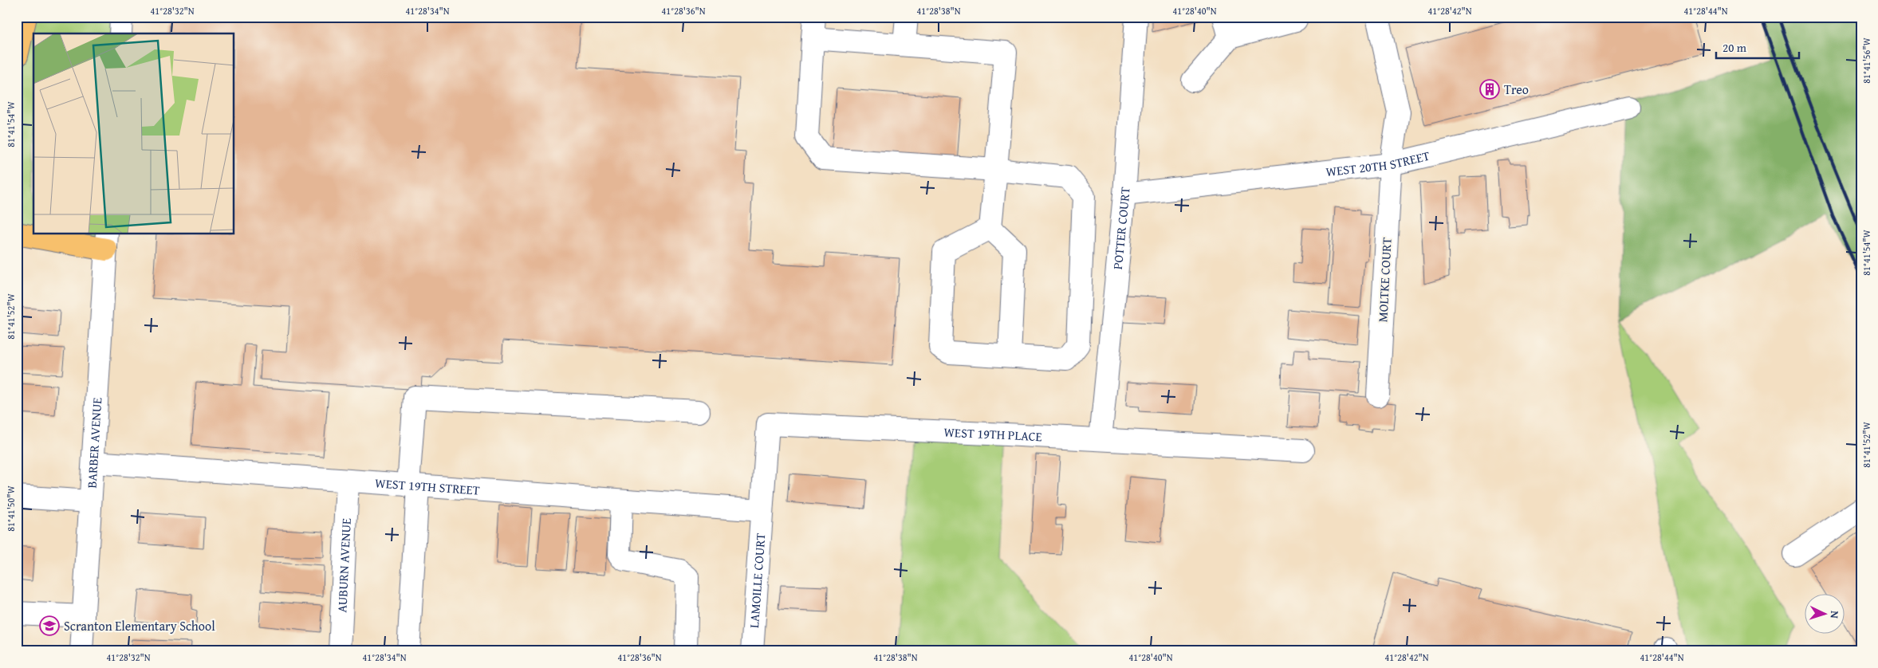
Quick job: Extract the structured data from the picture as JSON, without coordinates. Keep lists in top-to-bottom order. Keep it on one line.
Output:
{"streets":{"street":["WEST 20TH STREET","POTTER COURT","MOLTKE COURT","WEST 19TH PLACE","BARBER AVENUE","WEST 19TH STREET","AUBURN AVENUE","LAMOILLE COURT"]},"crossings":[["WEST 20TH STREET","POTTER COURT"],["WEST 20TH STREET","MOLTKE COURT"],["POTTER COURT","WEST 19TH PLACE"],["WEST 19TH PLACE","WEST 19TH STREET"],["WEST 19TH PLACE","LAMOILLE COURT"],["BARBER AVENUE","WEST 19TH STREET"],["WEST 19TH STREET","AUBURN AVENUE"],["WEST 19TH STREET","LAMOILLE COURT"]],"places":{"building":["Treo"],"school or university":["Scranton Elementary School"]},"scale_bar":"20 m","north":"right","coordinates":["41°28'32\"N","41°28'34\"N","41°28'36\"N","41°28'38\"N","41°28'40\"N","41°28'42\"N","41°28'44\"N","81°41'56\"W","81°41'54\"W","81°41'52\"W","81°41'50\"W"]}
